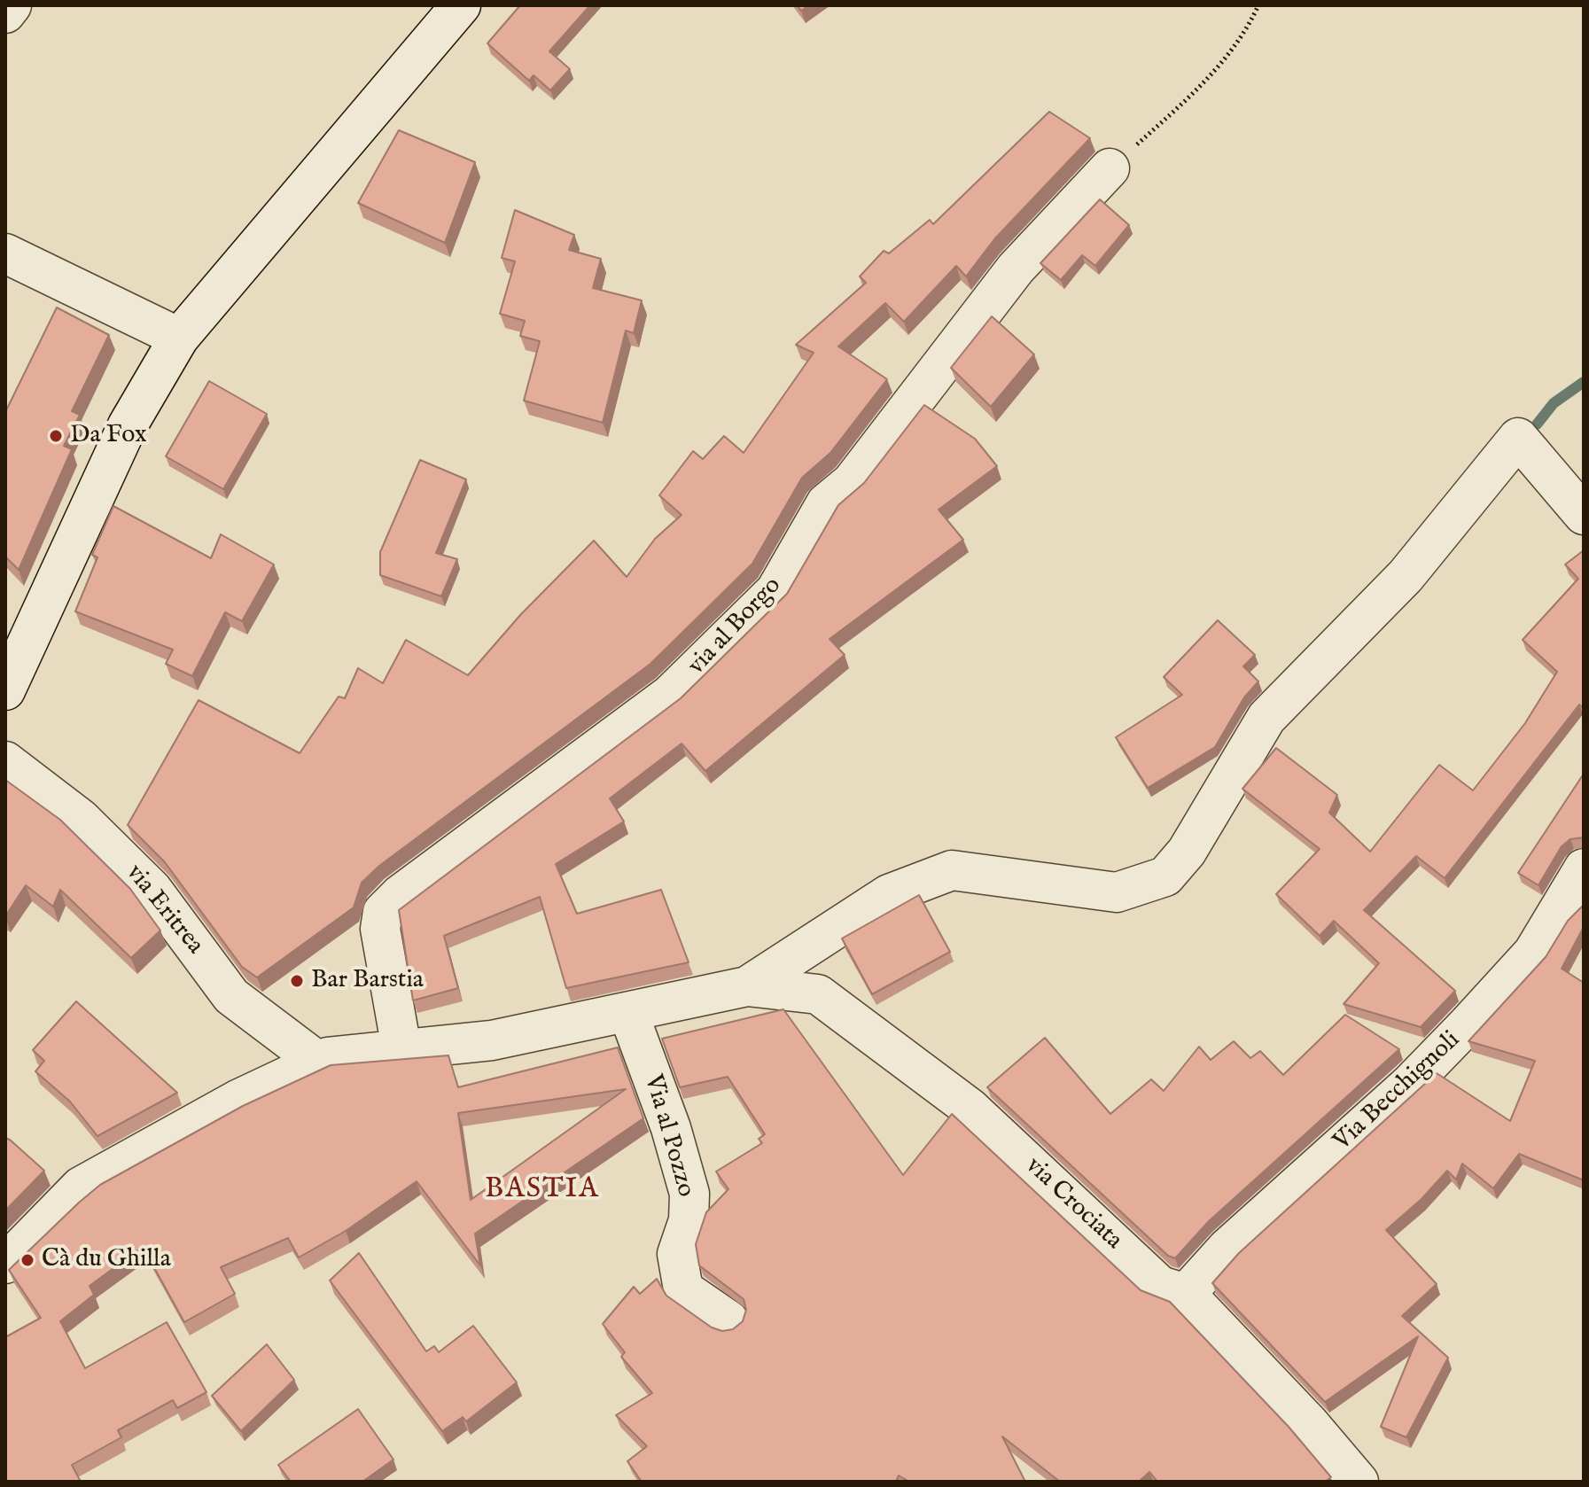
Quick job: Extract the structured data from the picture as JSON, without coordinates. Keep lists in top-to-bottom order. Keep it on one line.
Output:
{"streets":{"street":["via al Borgo","via Eritrea","Via Becchignoli","Via al Pozzo","via Crociata"]},"crossings":[["Via Becchignoli","via Crociata"]],"districts":["BASTIA"],"places":["Da Fox","Bar Barstia","Cà du Ghilla"]}
